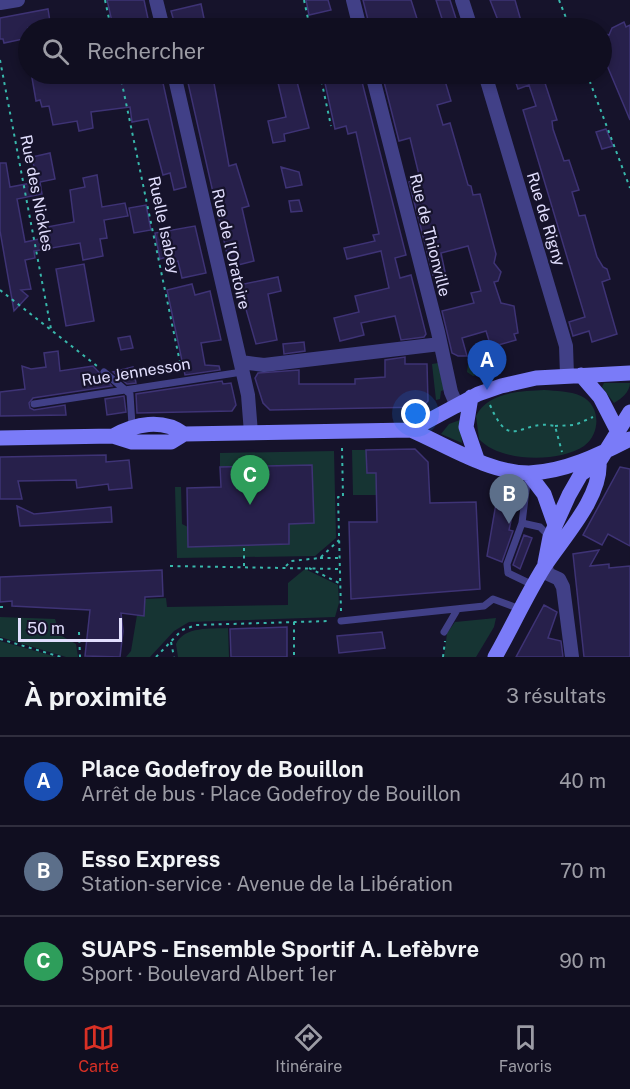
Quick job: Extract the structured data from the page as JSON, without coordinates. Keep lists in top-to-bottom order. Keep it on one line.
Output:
{"streets":{"street":["Rue de Rigny","Rue de Thionville","Rue de l'Oratoire","Rue Jennesson"],"path":["Rue des Nickles","Ruelle Isabey"]},"crossings":[["Ruelle Isabey","Rue Jennesson"],["Rue de Thionville","Rue Jennesson"],["Rue de l'Oratoire","Rue Jennesson"]],"scale_bar":"50 m","page":{"search":"Rechercher","pins":["A","C","B"],"scale":"50 m","heading":["À proximité","3 résultats"],"list":[{"mark":"A","name":"Place Godefroy de Bouillon","note":"Arrêt de bus · Place Godefroy de Bouillon","value":"40 m"},{"mark":"B","name":"Esso Express","note":"Station-service · Avenue de la Libération","value":"70 m"},{"mark":"C","name":"SUAPS - Ensemble Sportif A. Lefèbvre","note":"Sport · Boulevard Albert 1er","value":"90 m"}],"nav":["Carte","Itinéraire","Favoris"]}}
